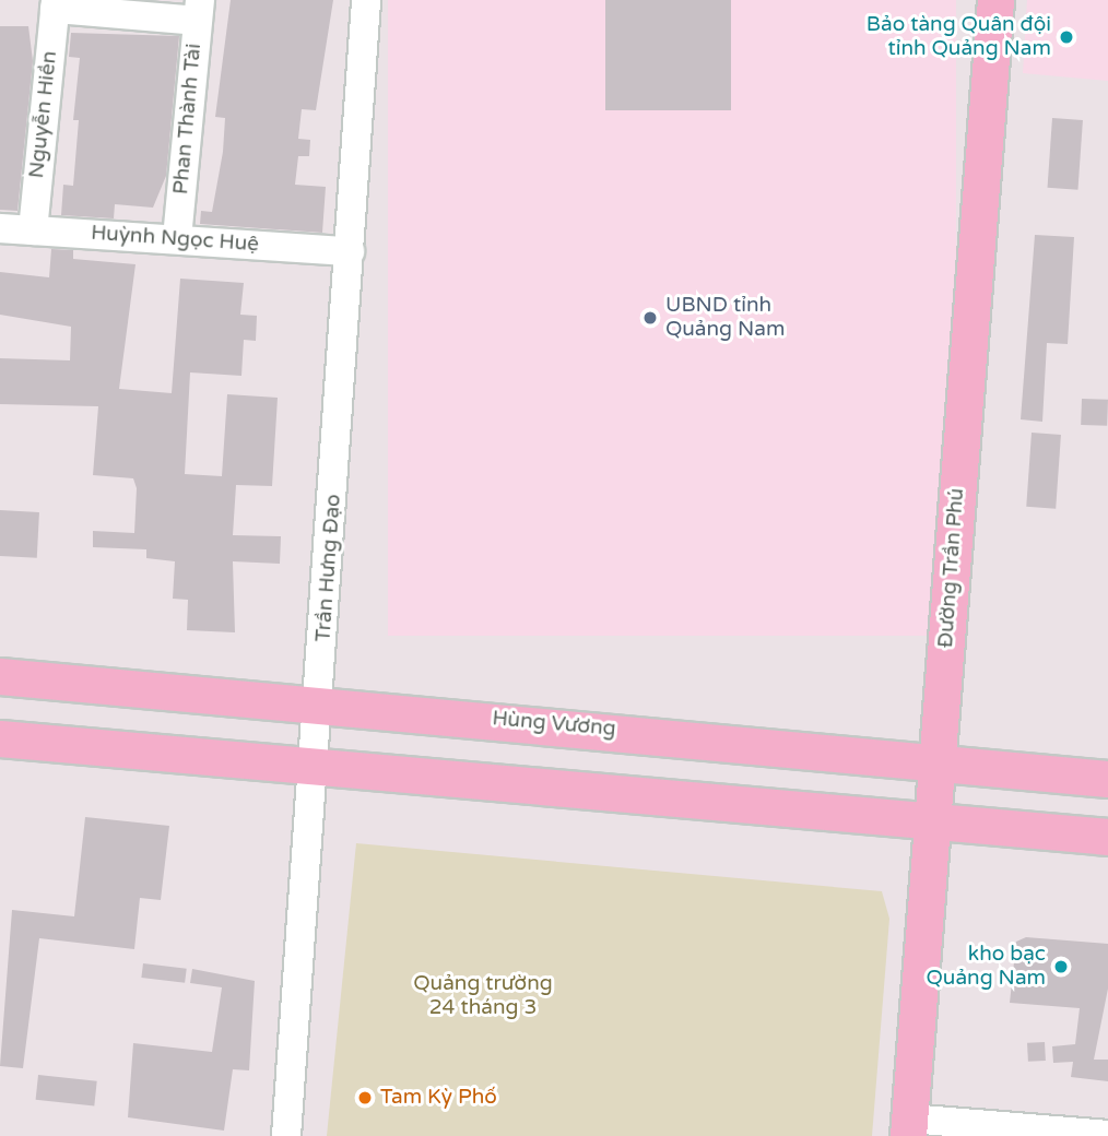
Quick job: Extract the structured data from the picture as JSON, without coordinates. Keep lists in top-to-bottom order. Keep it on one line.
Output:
{"streets":{"main road":["Đường Trần Phú","Hùng Vương"],"street":["Nguyễn Hiền","Phan Thành Tài","Huỳnh Ngọc Huệ","Trần Hưng Đạo"]},"crossings":[["Nguyễn Hiền","Huỳnh Ngọc Huệ"],["Phan Thành Tài","Huỳnh Ngọc Huệ"],["Huỳnh Ngọc Huệ","Trần Hưng Đạo"],["Trần Hưng Đạo","Hùng Vương"],["Đường Trần Phú","Hùng Vương"]],"parks":["Quảng trường 24 tháng 3"],"places":["Bảo tàng Quân đội tỉnh Quảng Nam","UBND tỉnh Quảng Nam","kho bạc Quảng Nam","Tam Kỳ Phố"]}
